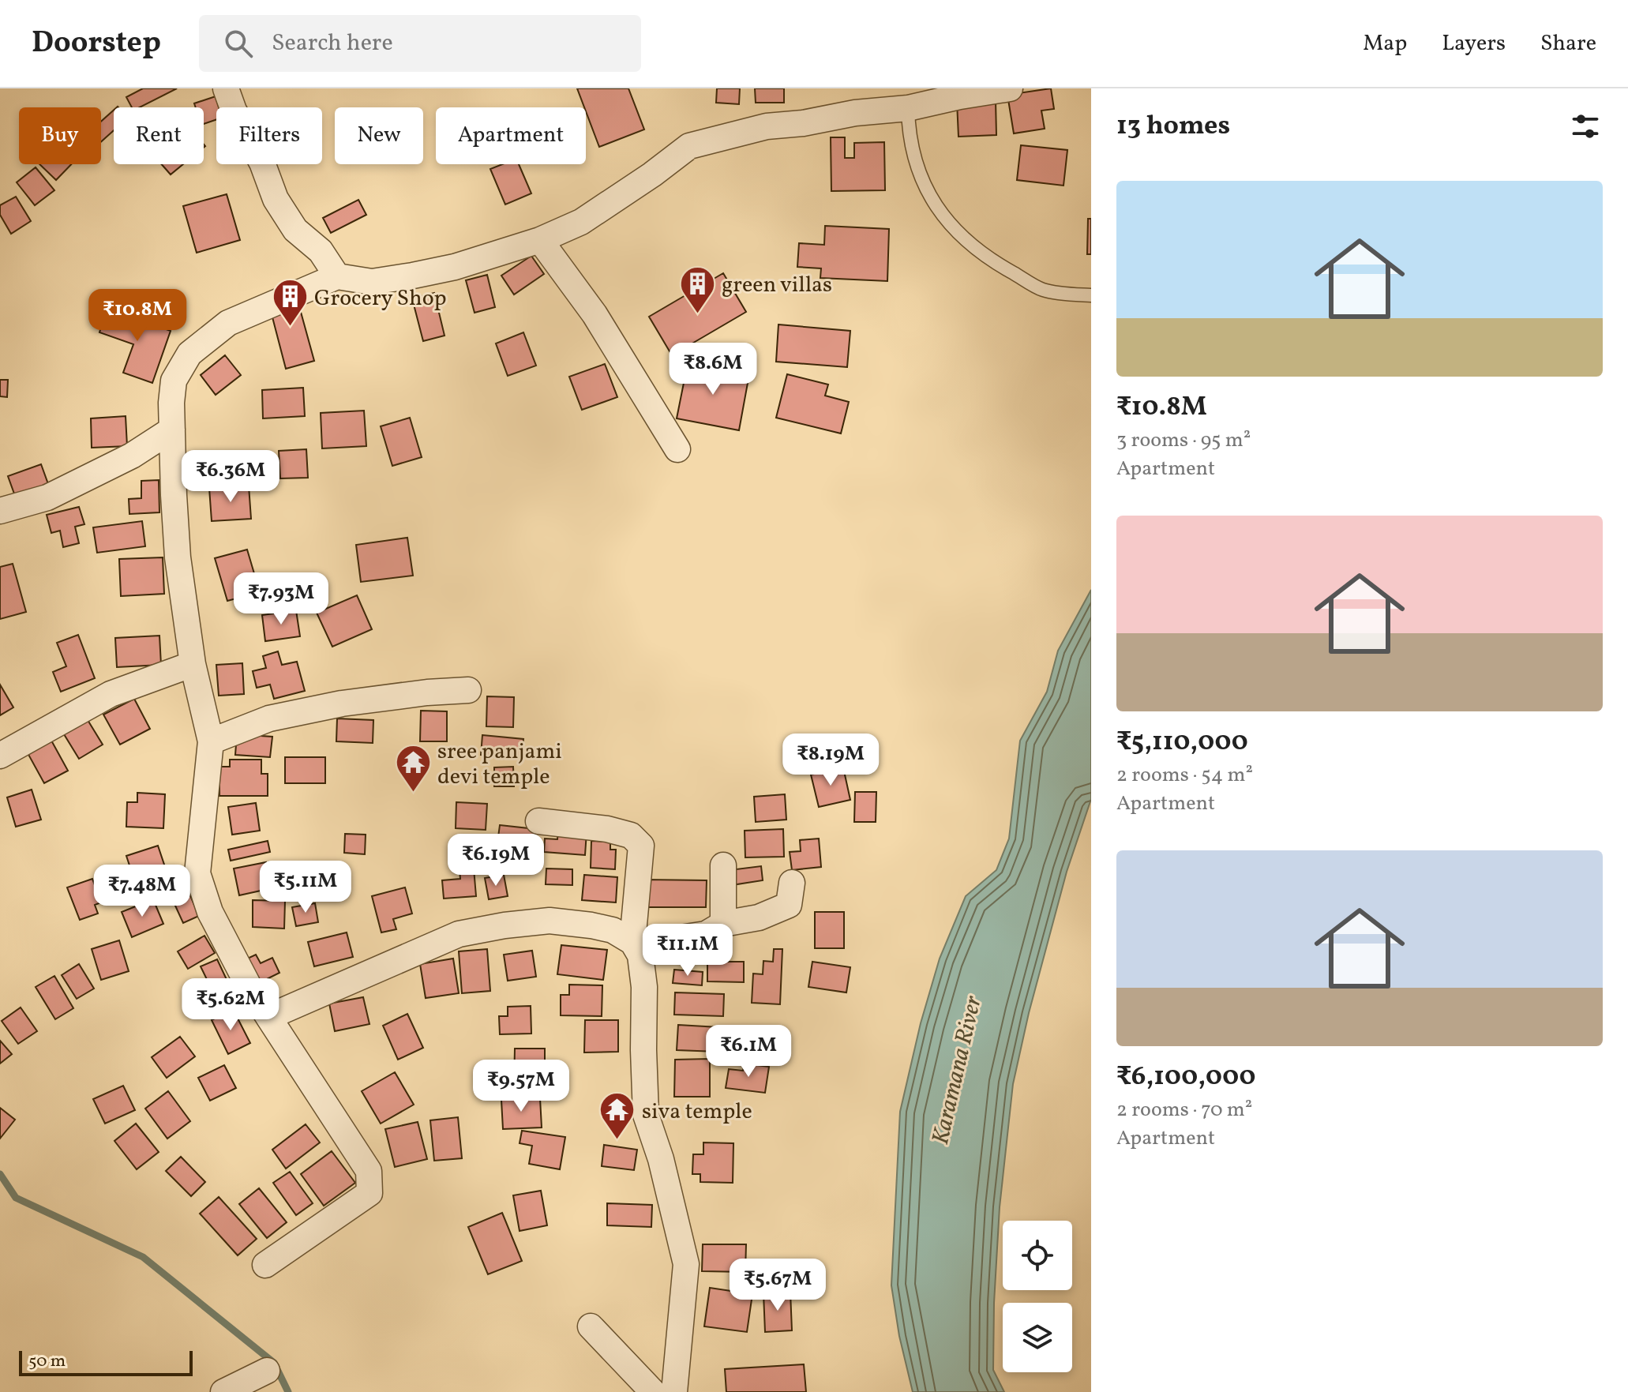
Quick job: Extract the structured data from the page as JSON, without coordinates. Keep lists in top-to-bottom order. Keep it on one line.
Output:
{"water":["Karamana River"],"places":{"building":["green villas","Grocery Shop"],"temple":["sree panjami devi temple","siva temple"]},"scale_bar":"50 m","page":{"header":"Doorstep","search":"Search here","nav":["Map","Layers","Share"],"heading":"13 homes","chip":["Buy","Rent","Filters","New","Apartment"],"list":[{"name":"₹10.8M","note":"3 rooms · 95 m² · Apartment"},{"name":"₹5,110,000","note":"2 rooms · 54 m² · Apartment"},{"name":"₹6,100,000","note":"2 rooms · 70 m² · Apartment"}],"price":["₹10.8M","₹8.6M","₹6.36M","₹7.93M","₹8.19M","₹6.19M","₹5.11M","₹7.48M","₹11.1M","₹5.62M","₹6.1M","₹9.57M","₹5.67M"],"scale":"50 m"}}
